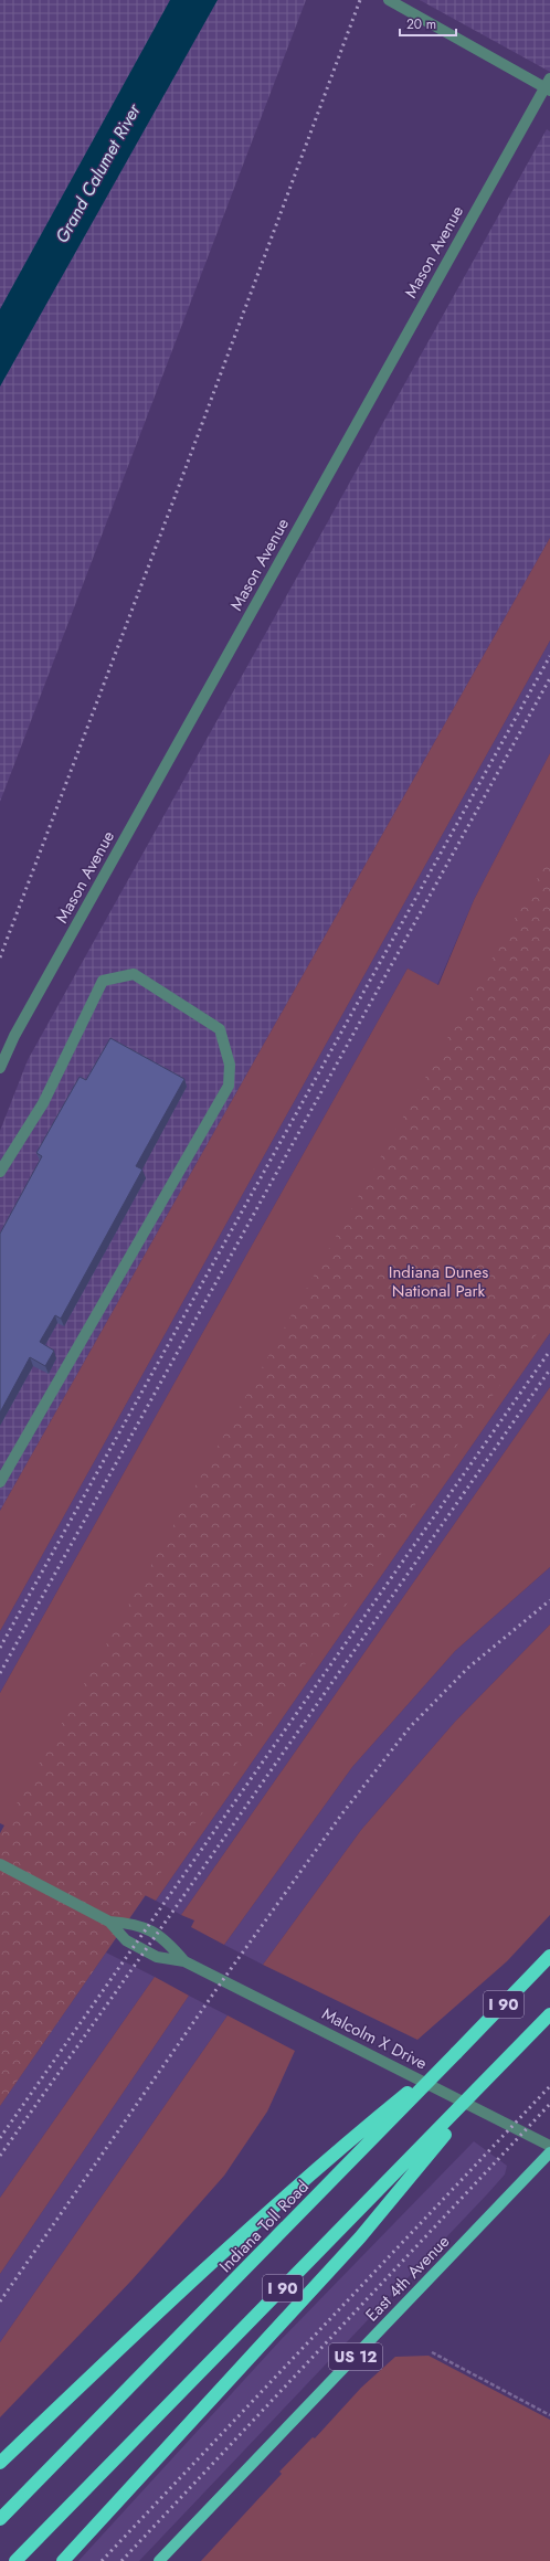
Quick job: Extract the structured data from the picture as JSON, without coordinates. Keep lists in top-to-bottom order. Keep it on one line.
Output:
{"streets":{"highway":["I 90","Indiana Toll Road"],"main road":["East 4th Avenue","US 12"],"street":["Mason Avenue","Malcolm X Drive"]},"water":["Grand Calumet River"],"parks":["Indiana Dunes National Park"],"scale_bar":"20 m"}
